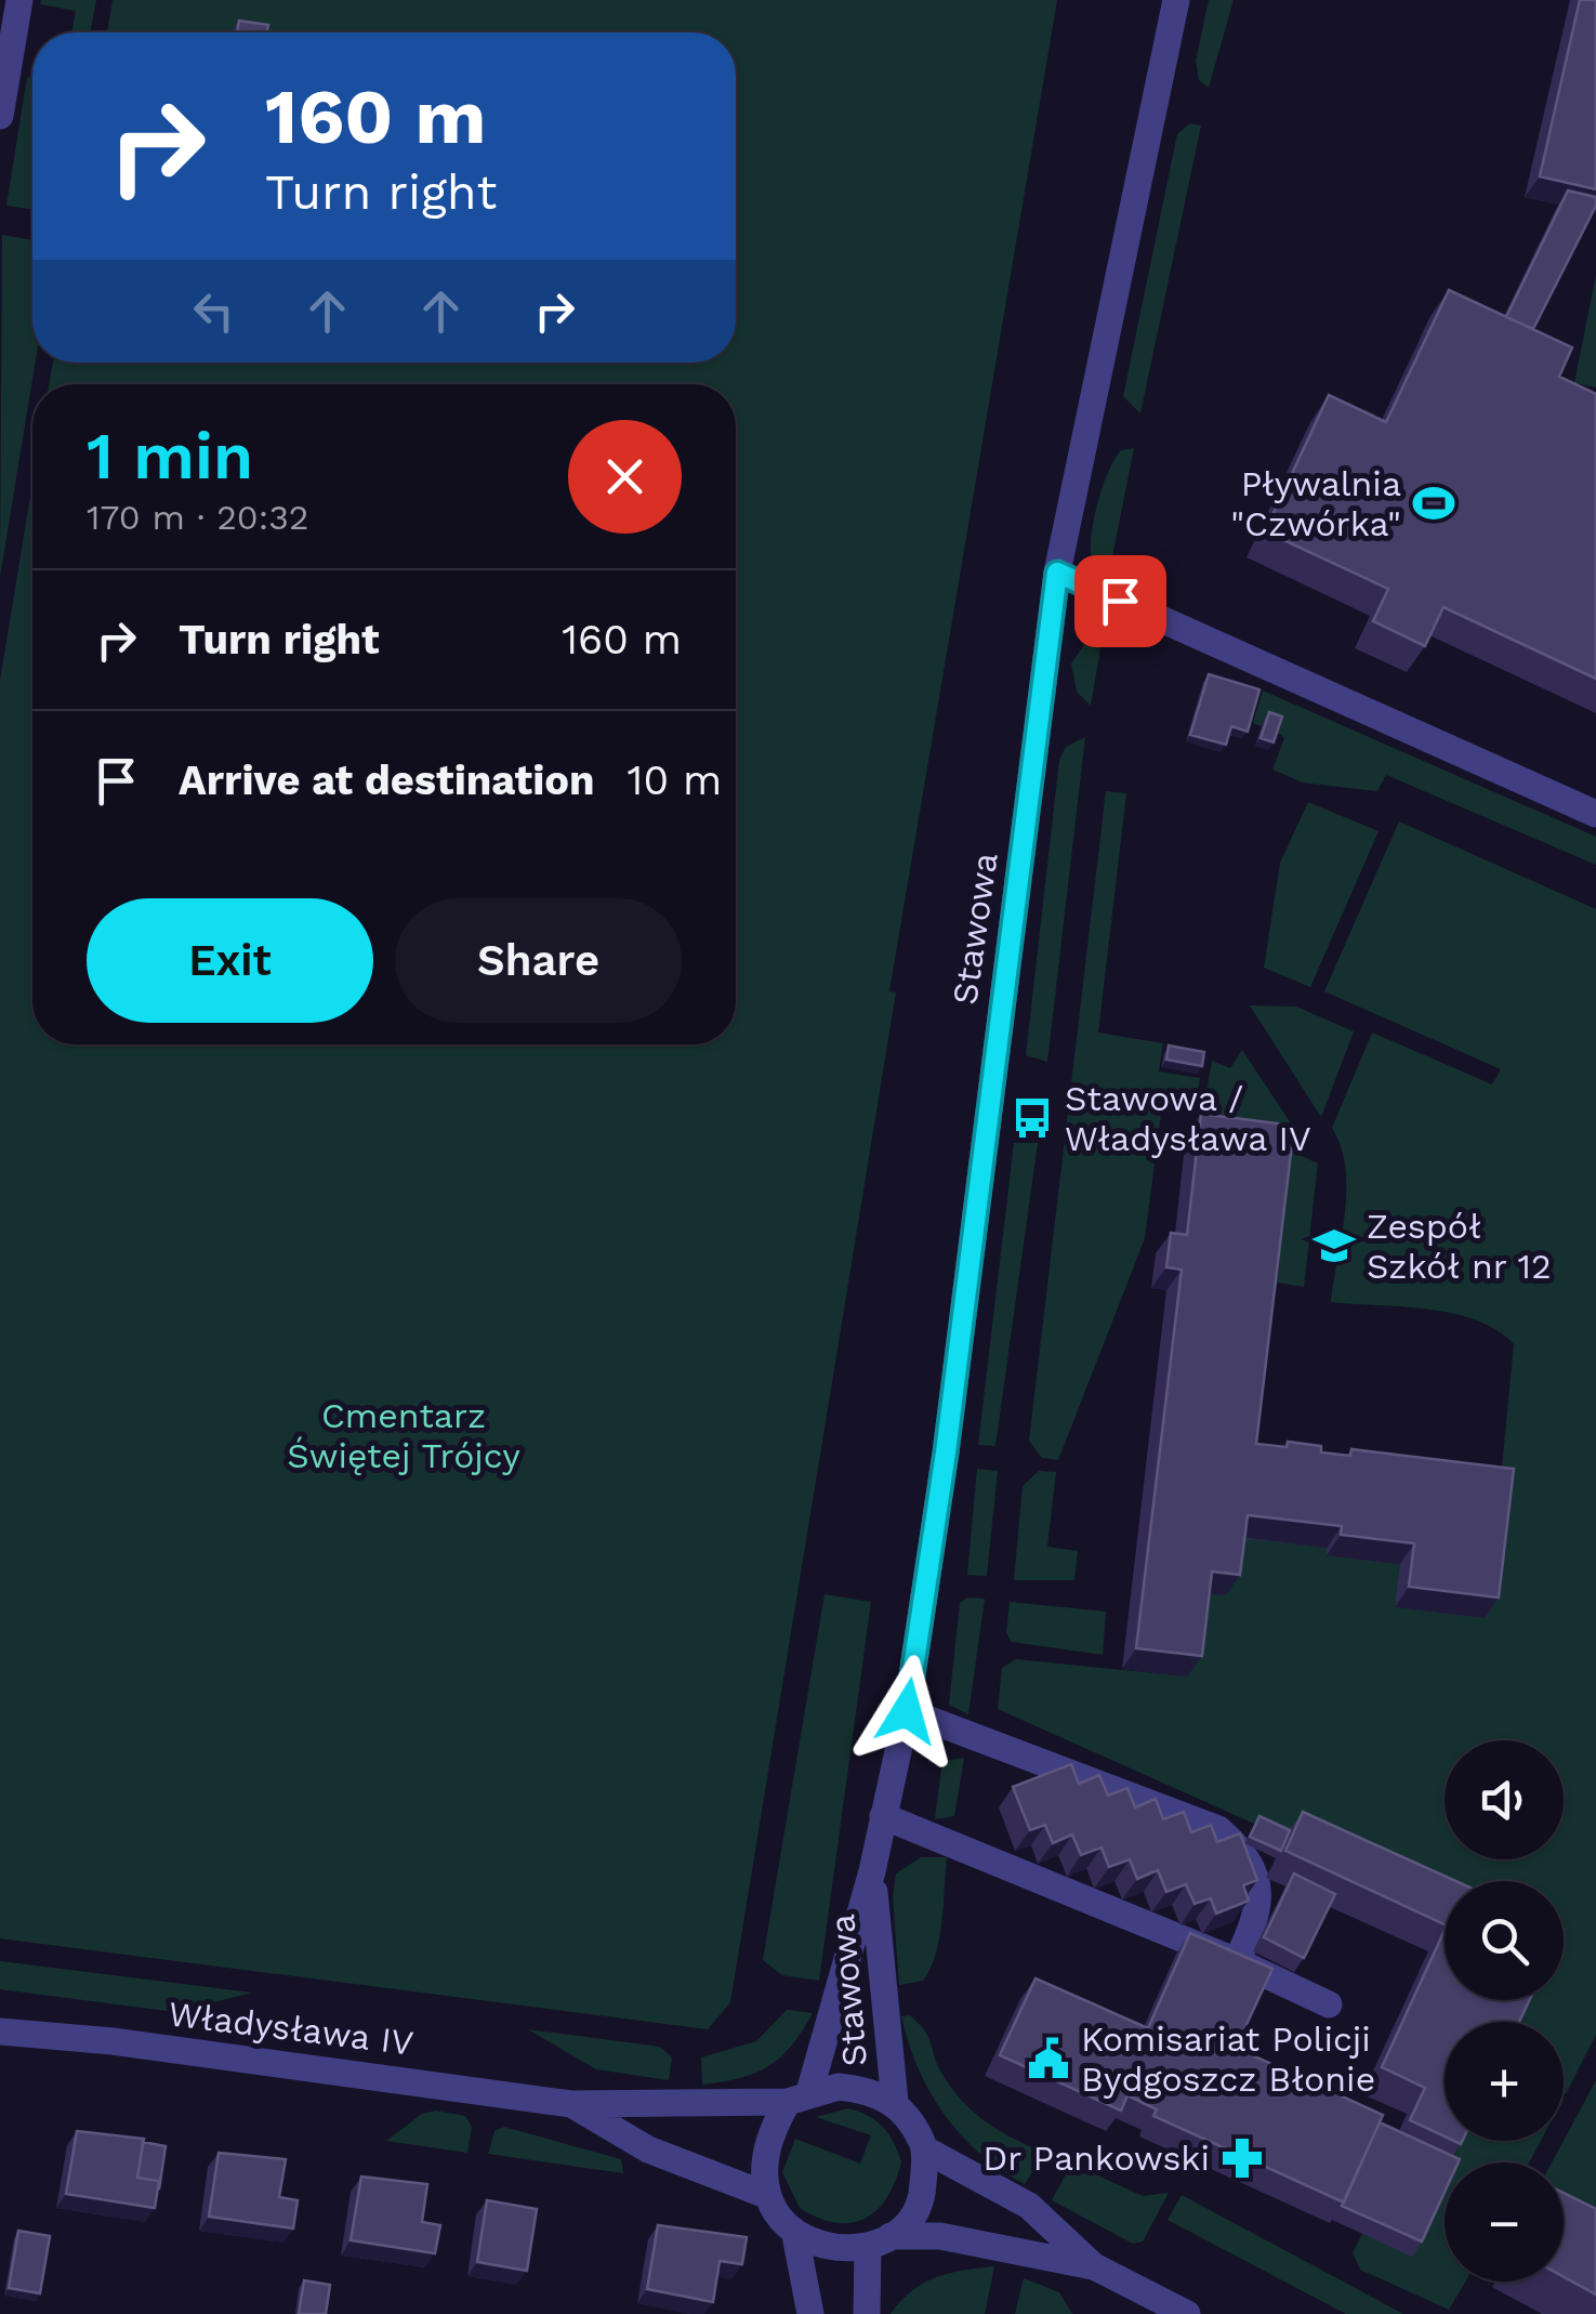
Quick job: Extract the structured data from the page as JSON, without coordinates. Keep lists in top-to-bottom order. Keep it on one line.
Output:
{"streets":{"street":["Stawowa","Władysława IV"]},"crossings":[["Stawowa","Władysława IV"]],"parks":["Cmentarz Świętej Trójcy"],"places":{"sports":["Pływalnia \"Czwórka\""],"bus stop":["Stawowa / Władysława IV"],"school or university":["Zespół Szkół nr 12"],"public building":["Komisariat Policji Bydgoszcz Błonie"],"pharmacy":["Dr Pankowski"]},"page":{"turn":["160 m","Turn right"],"heading":["1 min","170 m · 20:32"],"list":[{"name":"Turn right","value":"160 m"},{"name":"Arrive at destination","value":"10 m"}],"buttons":["Exit","Share"],"map_buttons":["+","−"]}}
